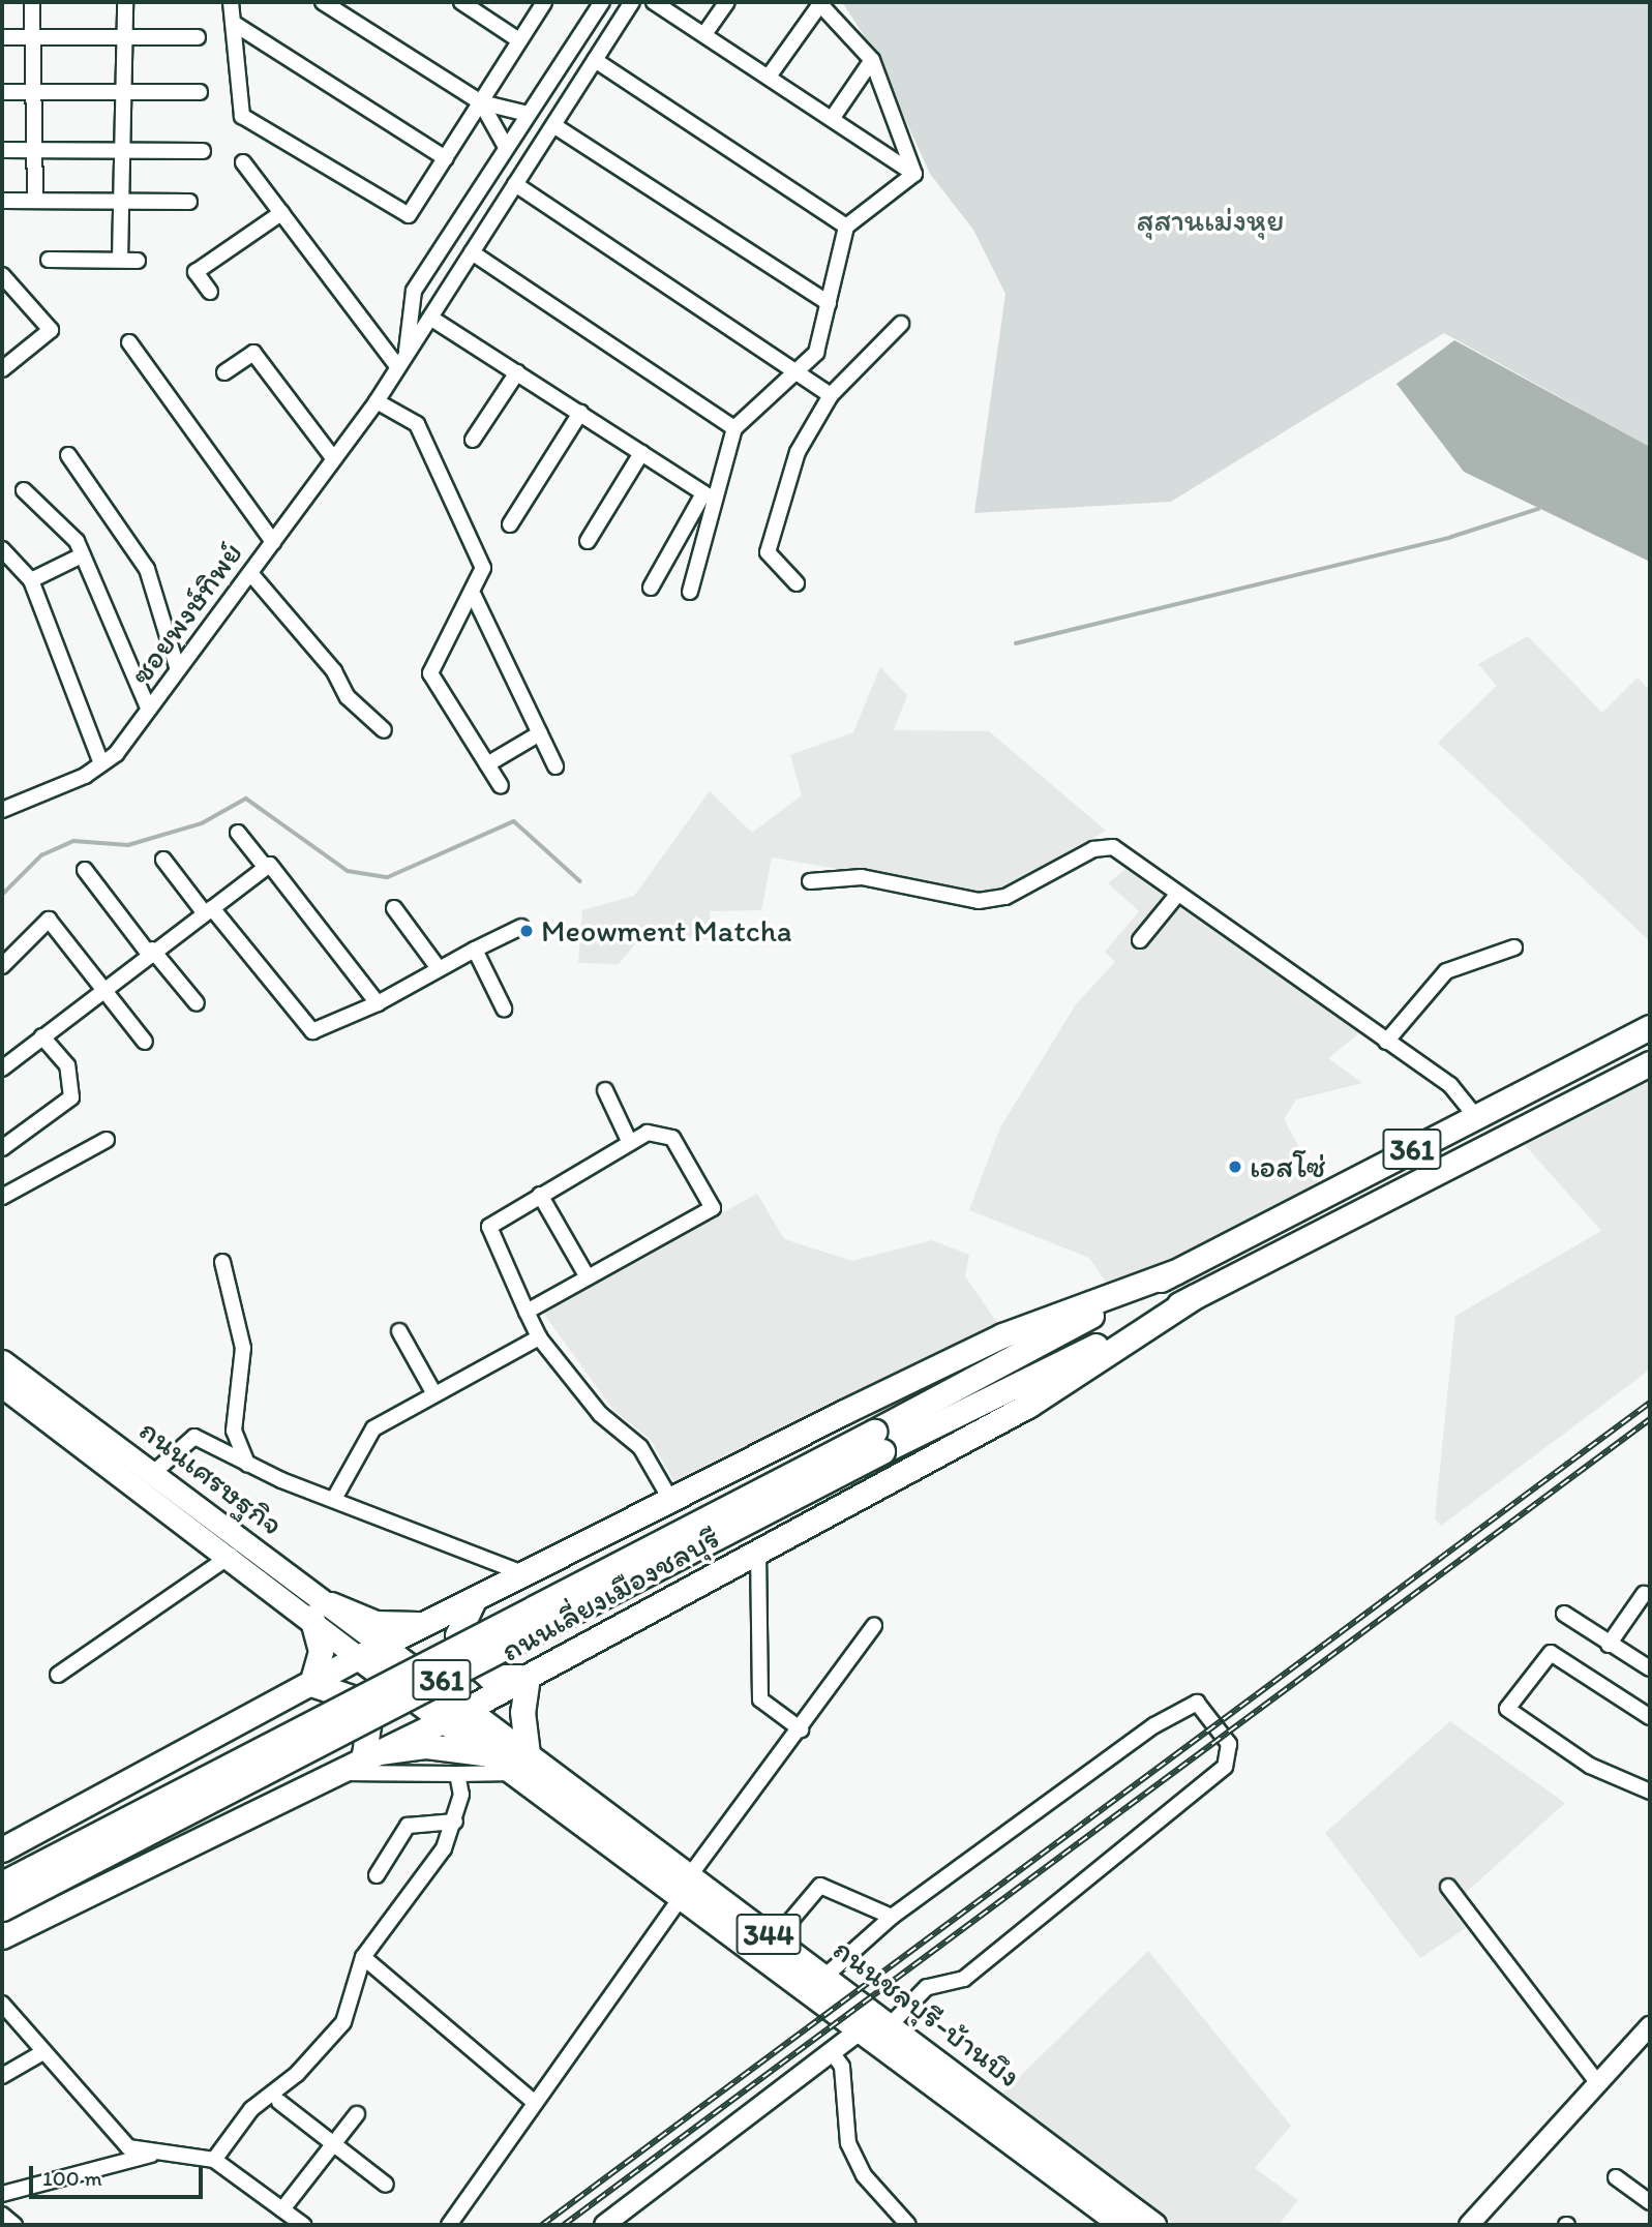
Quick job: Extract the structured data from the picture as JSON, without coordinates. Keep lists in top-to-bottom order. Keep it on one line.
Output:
{"streets":{"highway":["361","ถนนเลี่ยงเมืองชลบุรี","344","ถนนชลบุรี-บ้านบึง"],"main road":["ถนนเศรษฐกิจ"],"street":["ซอยพงษ์ทิพย์"]},"crossings":[["ถนนเศรษฐกิจ","ถนนเลี่ยงเมืองชลบุรี"],["ถนนเศรษฐกิจ","ถนนชลบุรี-บ้านบึง"],["ถนนเลี่ยงเมืองชลบุรี","ถนนชลบุรี-บ้านบึง"]],"parks":["สุสานเม่งหุย"],"places":["Meowment Matcha","เอสโซ่"],"scale_bar":"100 m"}
